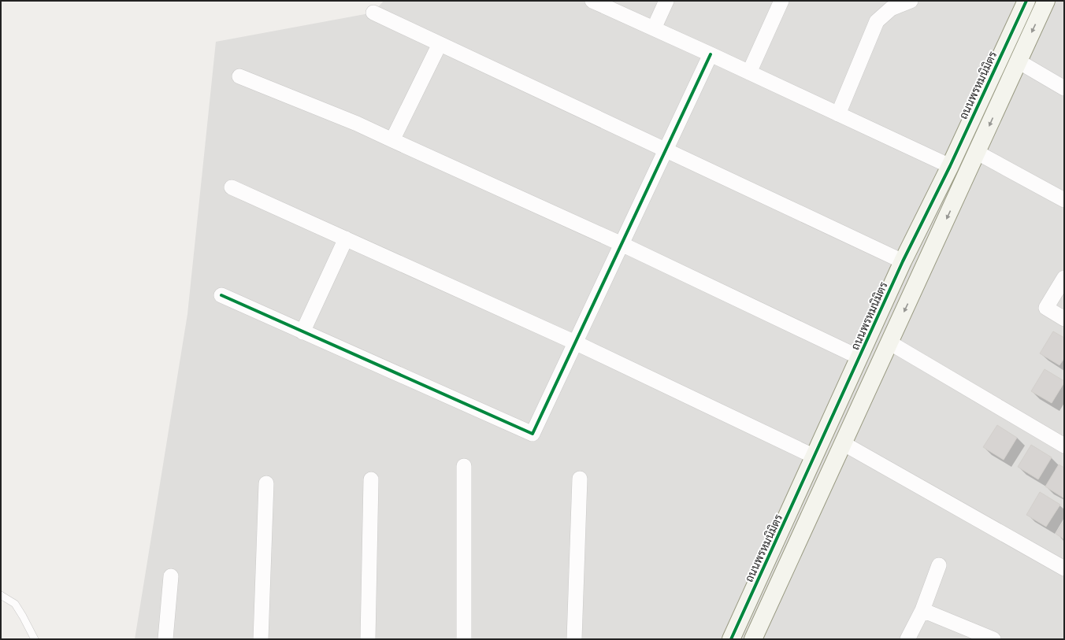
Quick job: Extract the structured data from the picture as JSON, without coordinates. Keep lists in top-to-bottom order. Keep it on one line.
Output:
{"streets":{"street":["ถนนพรหมนิมิตร"]}}
